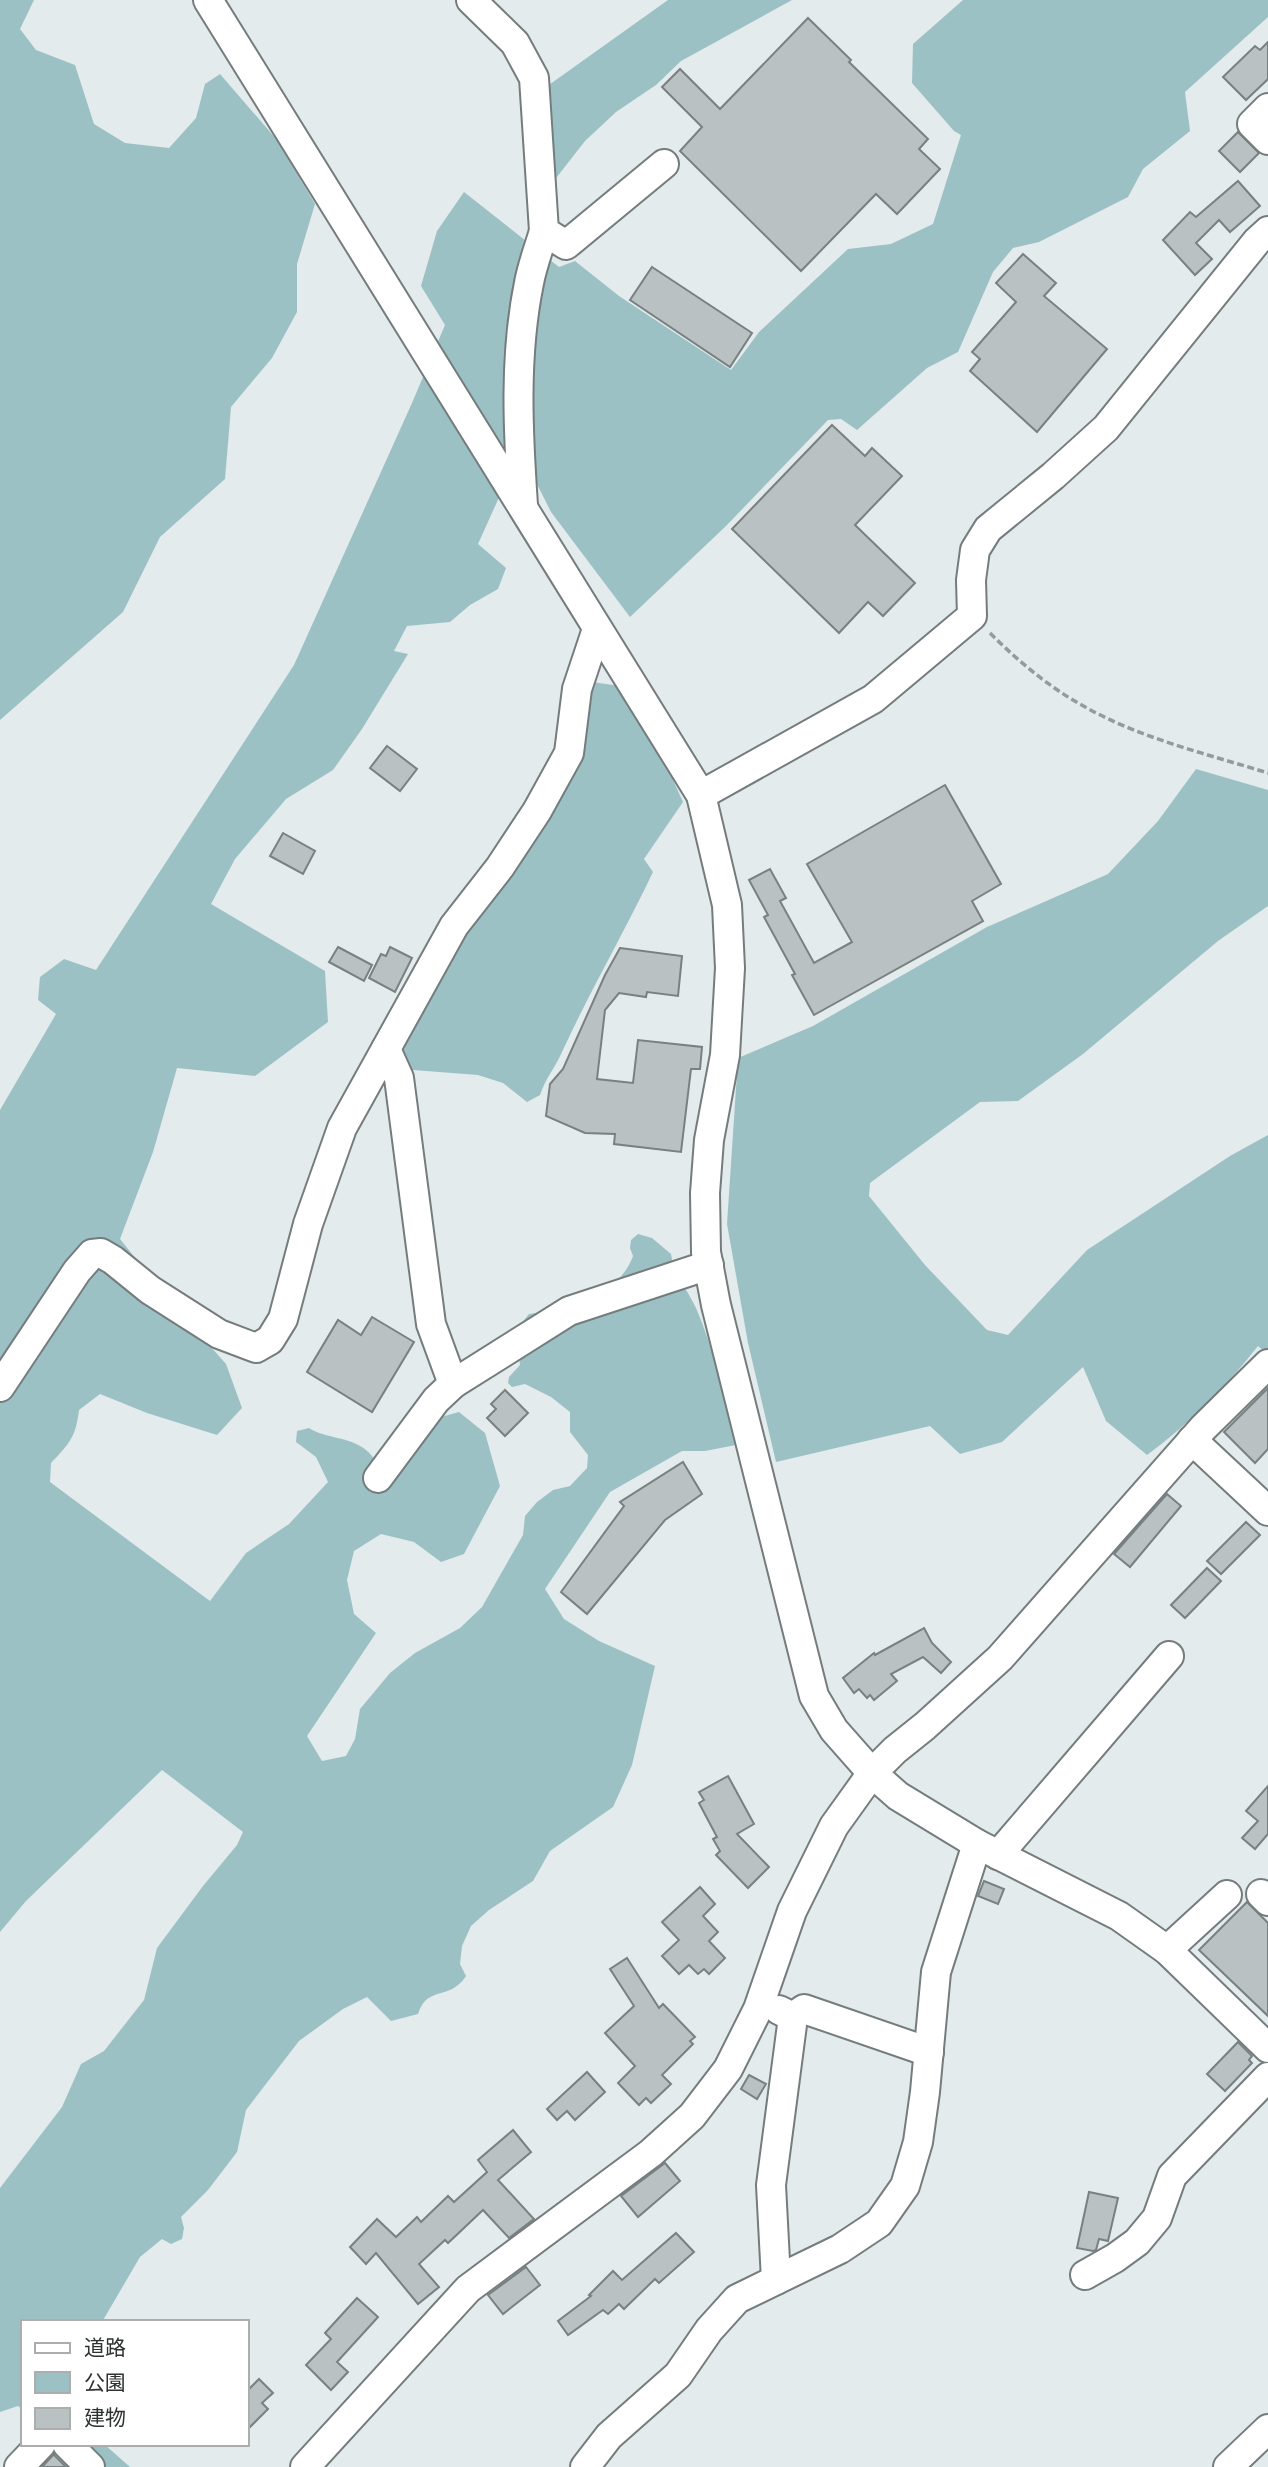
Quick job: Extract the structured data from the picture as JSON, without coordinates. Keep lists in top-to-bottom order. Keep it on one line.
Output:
{"legend":["道路","公園","建物"]}
